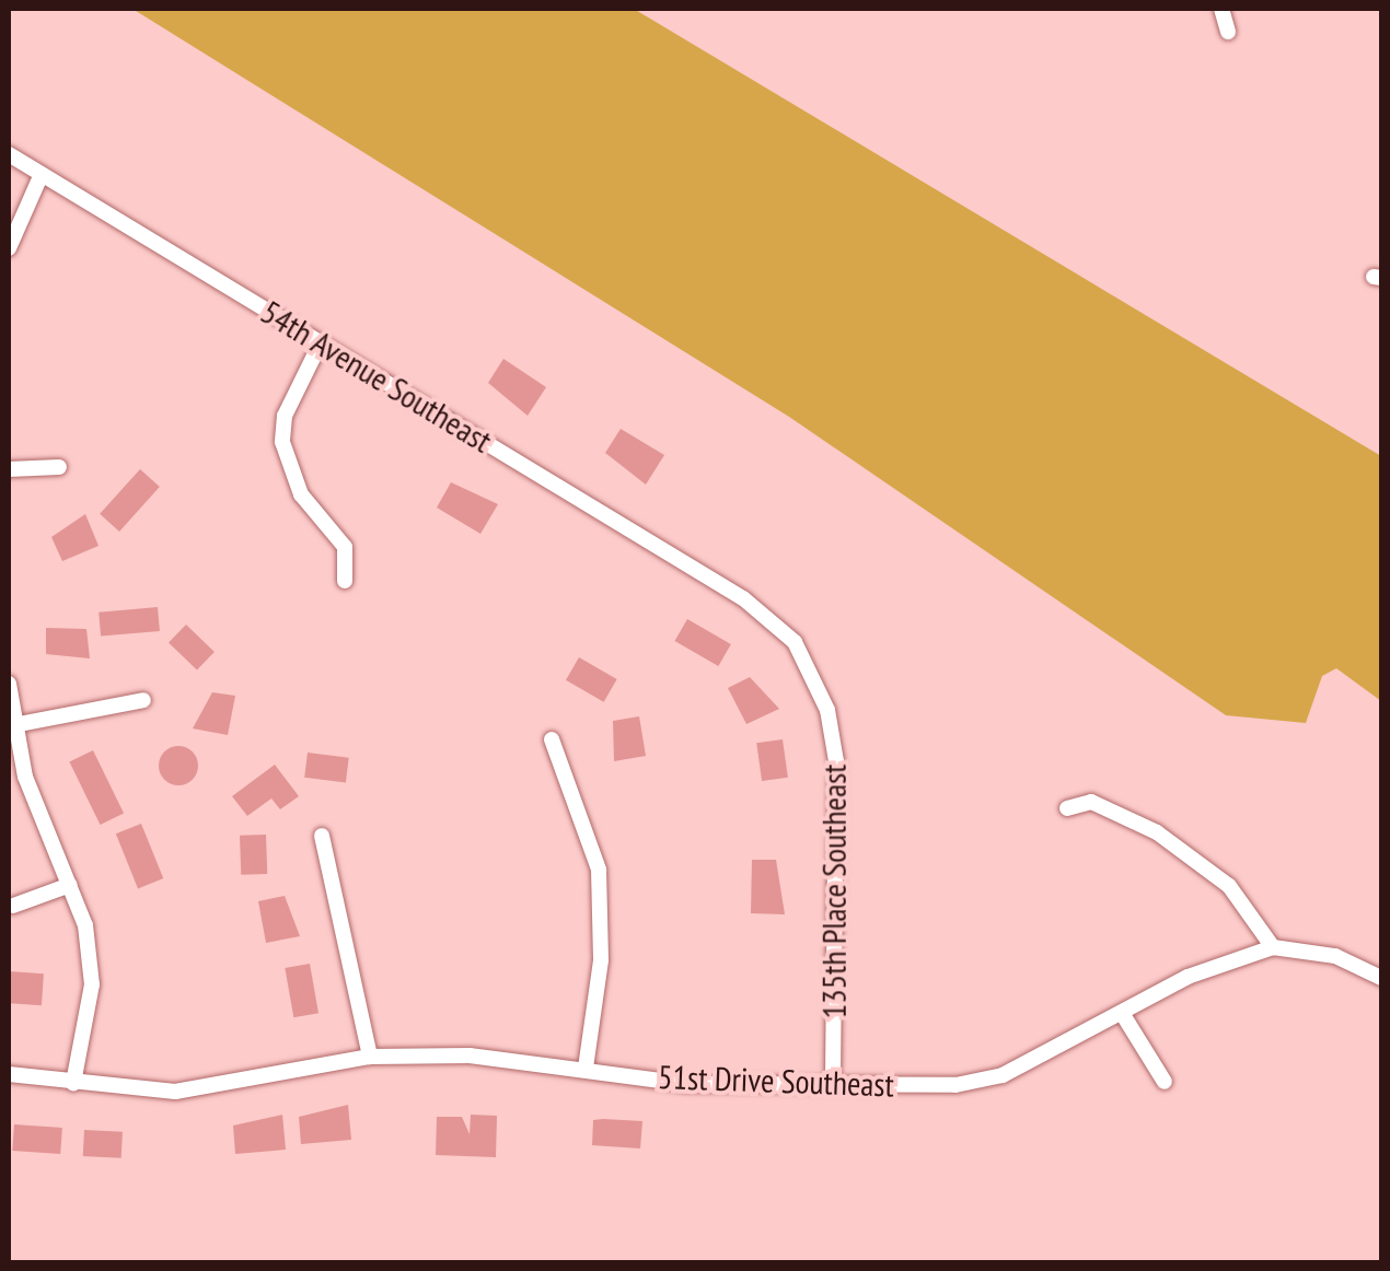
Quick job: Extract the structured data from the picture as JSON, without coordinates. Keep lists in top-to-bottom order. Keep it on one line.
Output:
{"streets":{"street":["54th Avenue Southeast","135th Place Southeast","51st Drive Southeast"]},"crossings":[["54th Avenue Southeast","135th Place Southeast"],["135th Place Southeast","51st Drive Southeast"]]}
